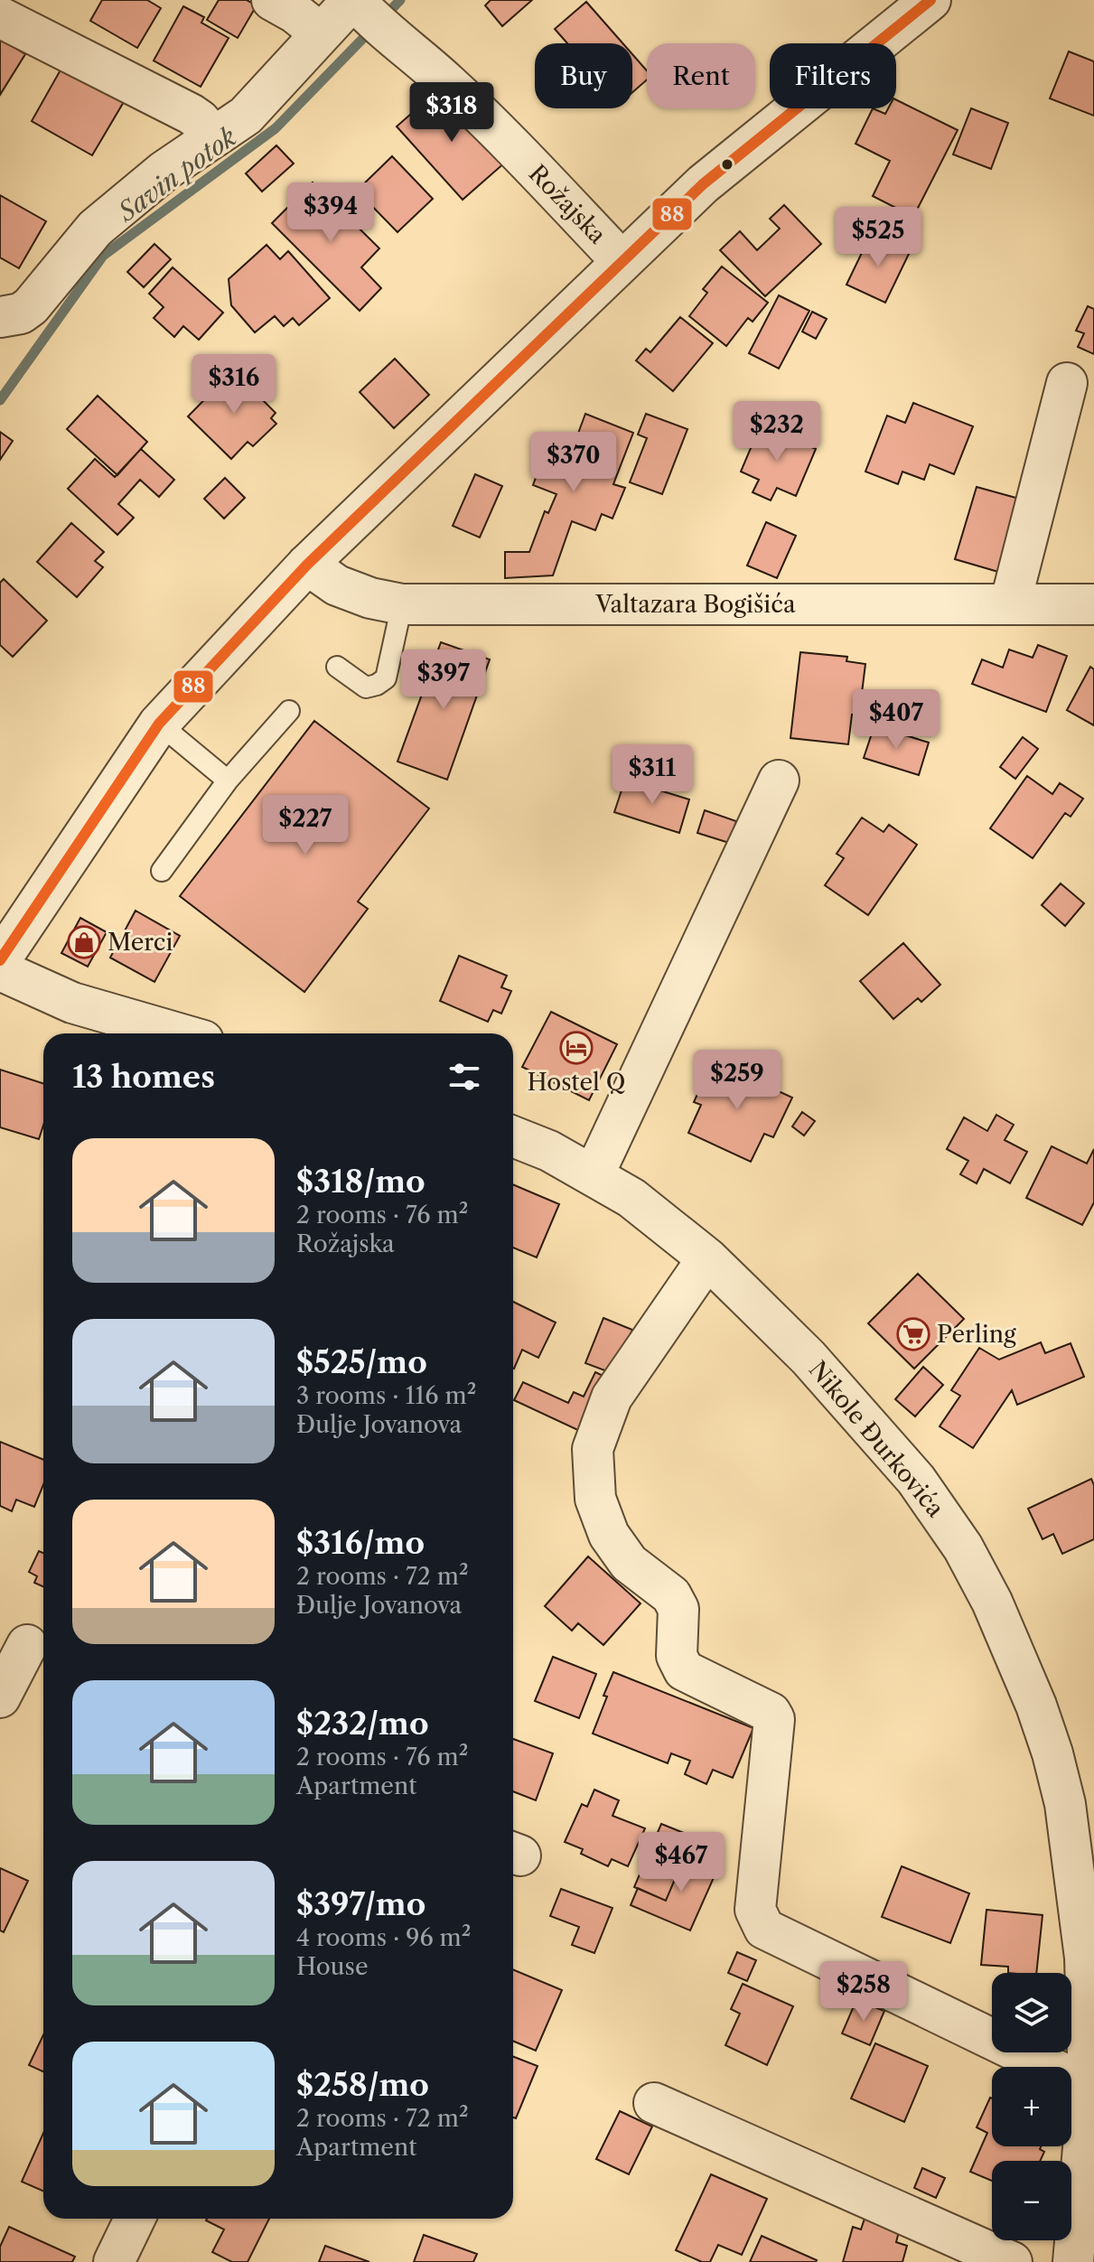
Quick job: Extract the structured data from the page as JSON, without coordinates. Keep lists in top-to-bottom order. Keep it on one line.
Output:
{"streets":{"street":["Rožajska","Valtazara Bogišića","Nikole Đurkovića"]},"water":["Savin potok"],"places":{"shop":["Merci"],"hotel":["Hostel Q"],"supermarket":["Perling"]},"lines":["transit line 88"],"page":{"chip":["Buy","Rent","Filters"],"price":["$318","$394","$525","$316","$232","$370","$397","$407","$311","$227","$259","$467","$258"],"heading":"13 homes","list":[{"name":"$318/mo","note":"2 rooms · 76 m² · Rožajska"},{"name":"$525/mo","note":"3 rooms · 116 m² · Đulje Jovanova"},{"name":"$316/mo","note":"2 rooms · 72 m² · Đulje Jovanova"},{"name":"$232/mo","note":"2 rooms · 76 m² · Apartment"},{"name":"$397/mo","note":"4 rooms · 96 m² · House"},{"name":"$258/mo","note":"2 rooms · 72 m² · Apartment"}],"map_buttons":["+","−"]}}
